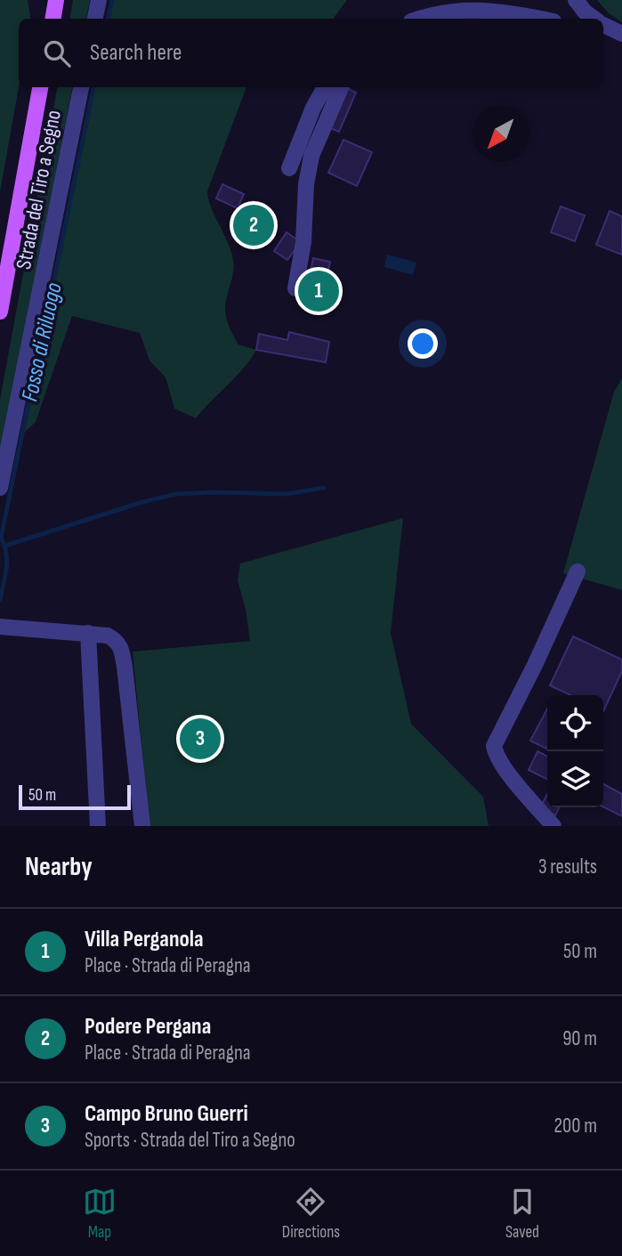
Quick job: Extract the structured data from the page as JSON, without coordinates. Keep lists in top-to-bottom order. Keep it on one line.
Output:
{"streets":{"street":["Strada del Tiro a Segno"]},"water":["Fosso di Riluogo"],"scale_bar":"50 m","north":"bottom left","page":{"search":"Search here","pins":["2","1","3"],"scale":"50 m","heading":["Nearby","3 results"],"list":[{"mark":"1","name":"Villa Perganola","note":"Place · Strada di Peragna","value":"50 m"},{"mark":"2","name":"Podere Pergana","note":"Place · Strada di Peragna","value":"90 m"},{"mark":"3","name":"Campo Bruno Guerri","note":"Sports · Strada del Tiro a Segno","value":"200 m"}],"nav":["Map","Directions","Saved"]}}
